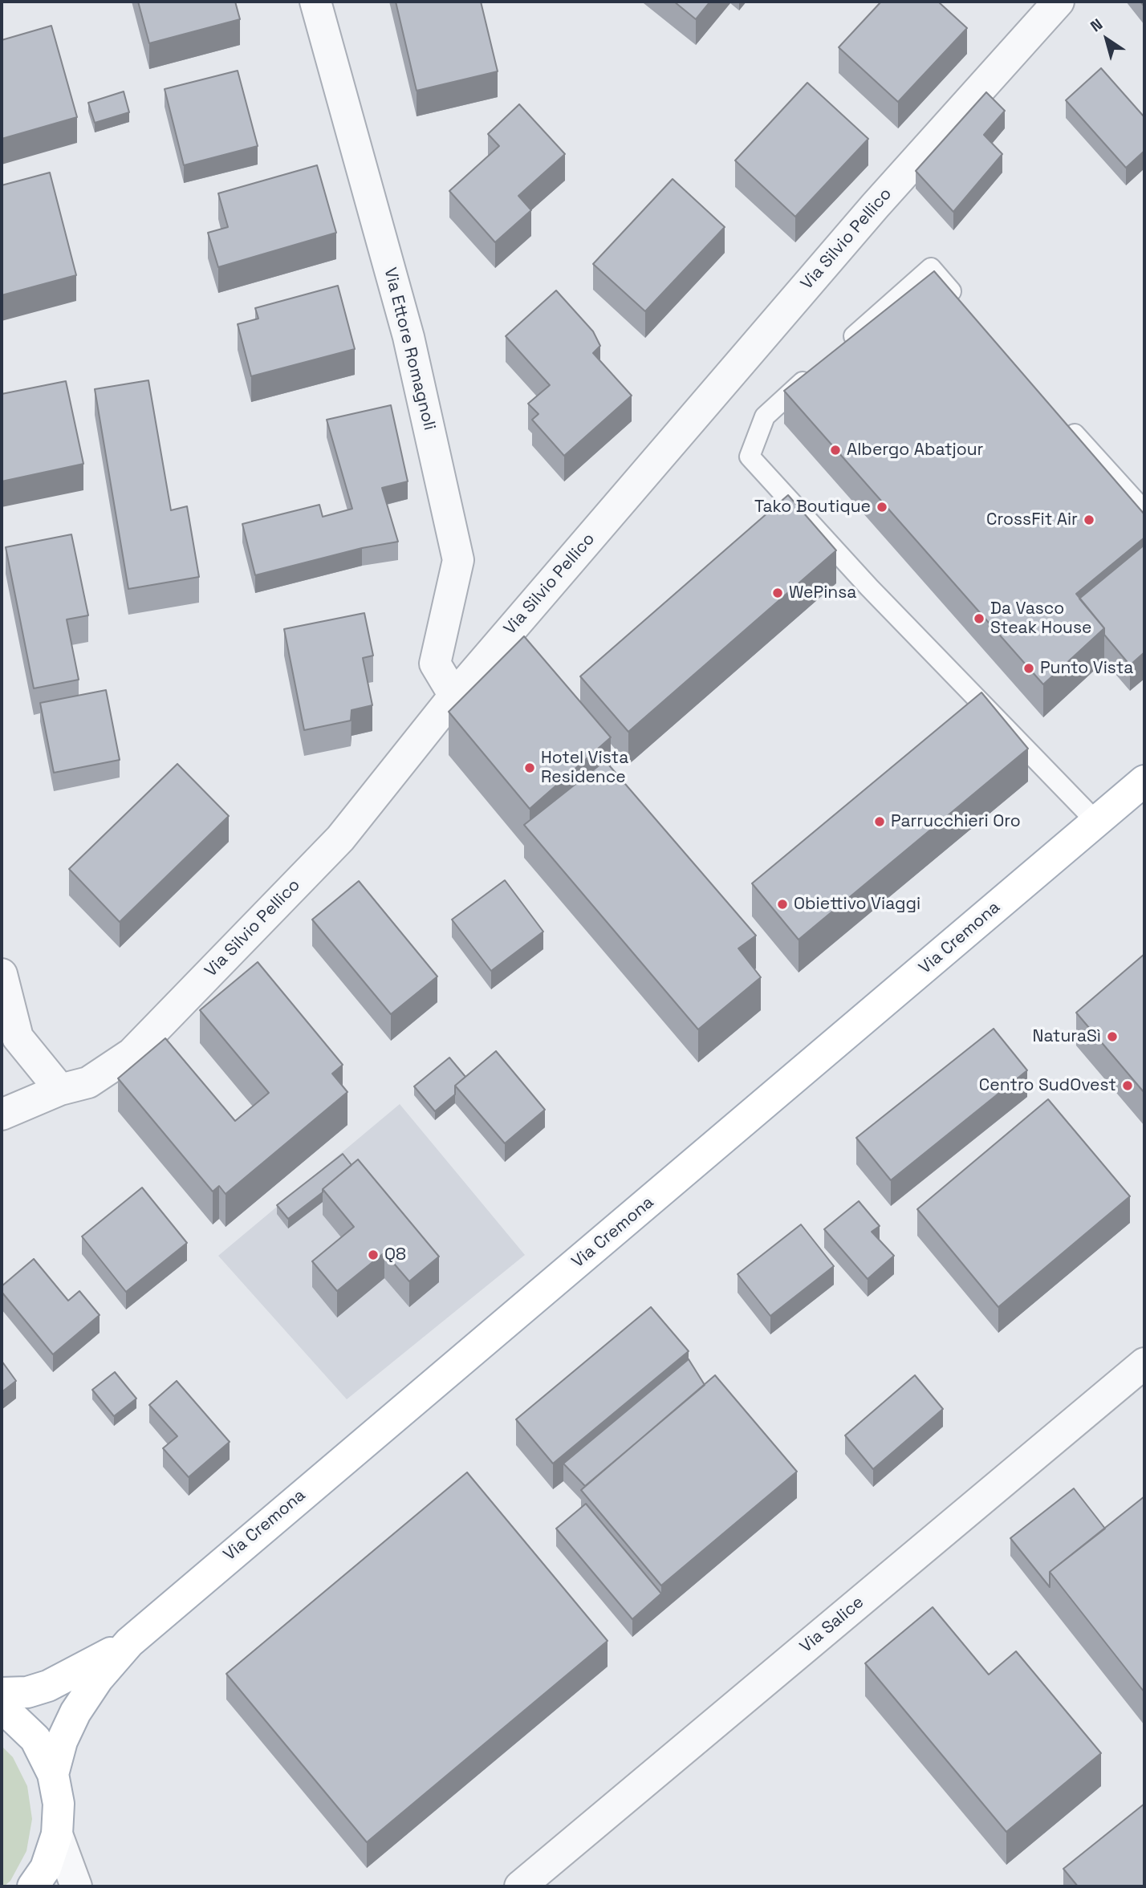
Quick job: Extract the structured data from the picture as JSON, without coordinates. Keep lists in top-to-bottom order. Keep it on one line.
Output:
{"streets":{"main road":["Via Cremona"],"street":["Via Silvio Pellico","Via Ettore Romagnoli","Via Salice"]},"crossings":[["Via Silvio Pellico","Via Ettore Romagnoli"]],"places":["Albergo Abatjour","Tako Boutique","CrossFit Air","WePinsa","Da Vasco Steak House","Punto Vista","Hotel Vista Residence","Parrucchieri Oro","Obiettivo Viaggi","NaturaSì","Centro SudOvest","Q8"],"north":"top left"}
